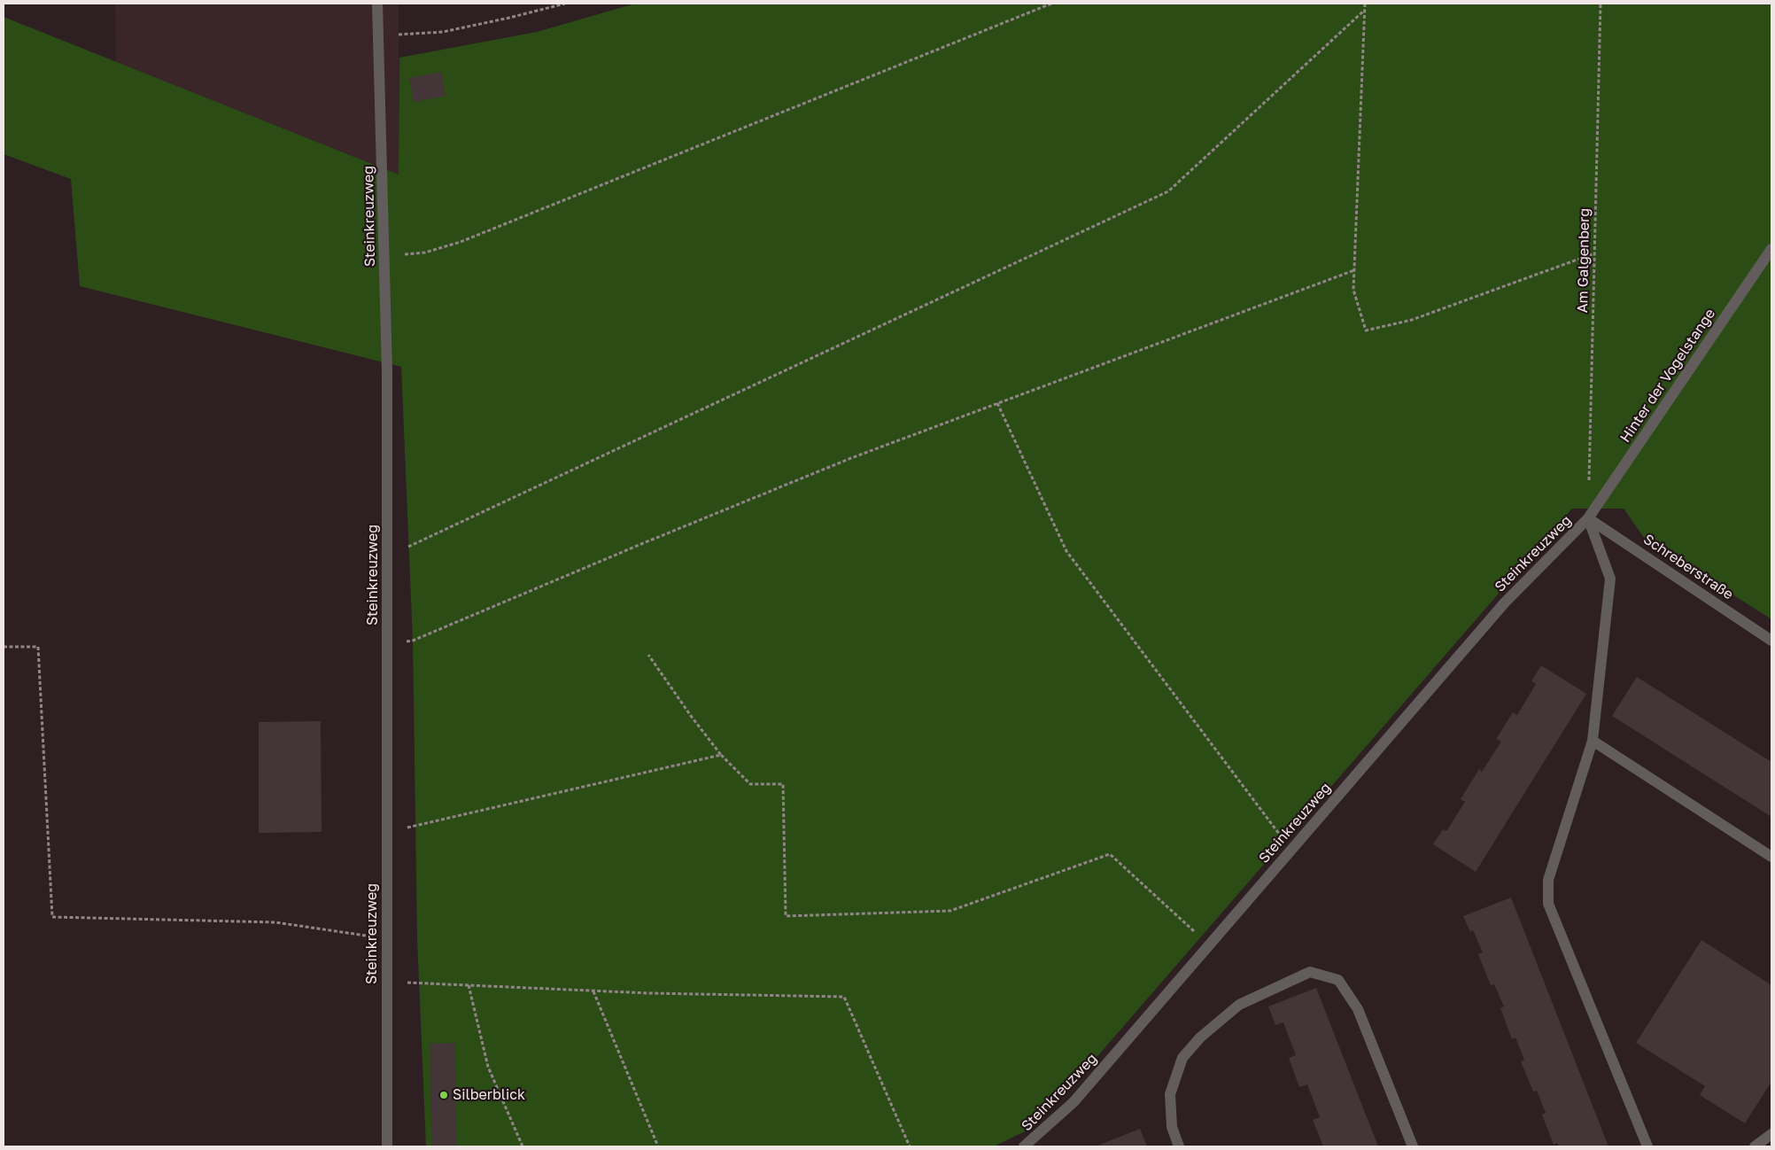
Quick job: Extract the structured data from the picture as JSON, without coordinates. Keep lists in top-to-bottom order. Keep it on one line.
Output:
{"streets":{"street":["Steinkreuzweg","Hinter der Vogelstange","Schreberstraße"],"path":["Am Galgenberg"]},"crossings":[["Steinkreuzweg","Hinter der Vogelstange"],["Steinkreuzweg","Schreberstraße"],["Hinter der Vogelstange","Schreberstraße"]],"places":["Silberblick"]}
